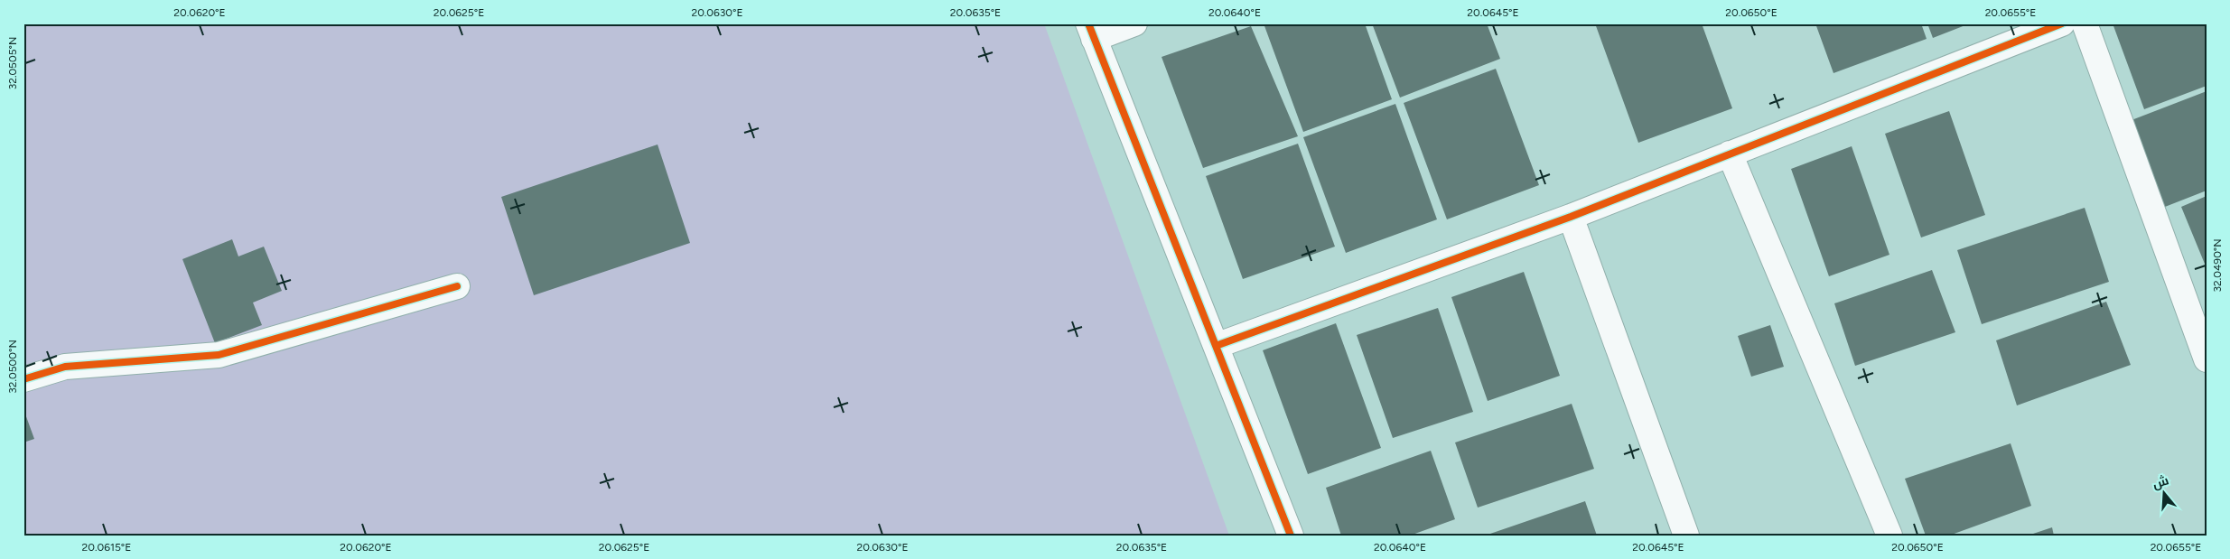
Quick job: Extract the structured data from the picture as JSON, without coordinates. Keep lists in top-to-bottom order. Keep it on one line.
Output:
{"north":"top","coordinates":["20.0620°E","20.0625°E","20.0630°E","20.0635°E","20.0640°E","20.0645°E","20.0650°E","20.0655°E","32.0505°N","32.0490°N","32.0500°N","20.0615°E"]}
